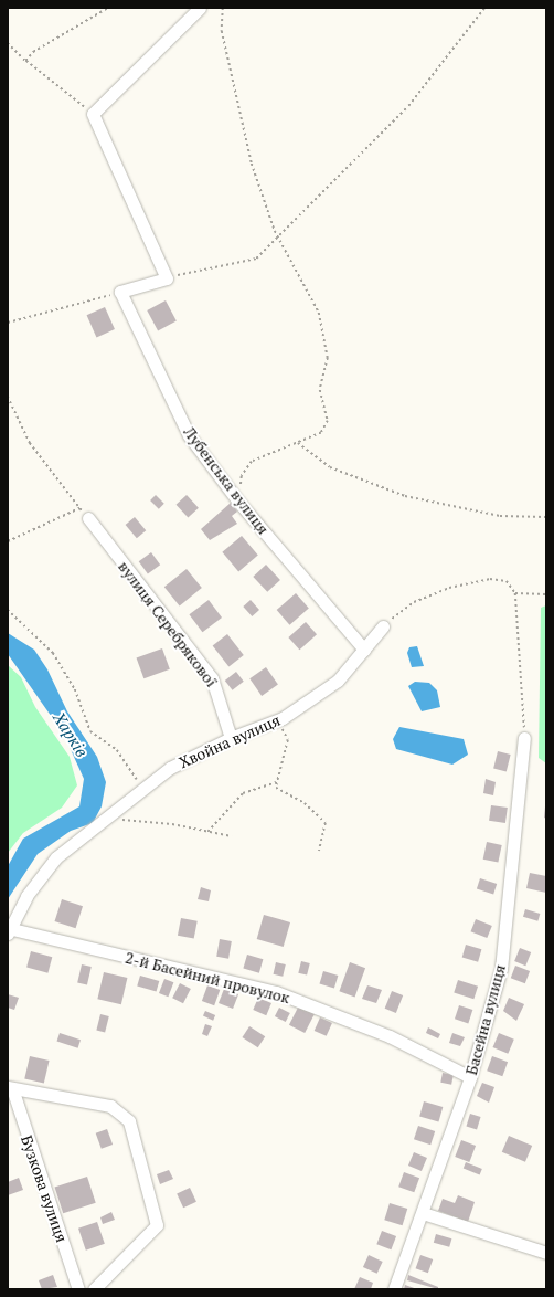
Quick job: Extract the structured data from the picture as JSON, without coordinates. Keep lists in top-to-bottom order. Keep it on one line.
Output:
{"streets":{"street":["Лубeнська вулиця","вулиця Серебрякової","Хвойна вулиця","2-й Басейний провулок","Басейна вулиця","Бузкова вулиця"]},"crossings":[["Лубeнська вулиця","Хвойна вулиця"],["вулиця Серебрякової","Хвойна вулиця"],["Хвойна вулиця","2-й Басейний провулок"],["2-й Басейний провулок","Басейна вулиця"]],"water":["Харків"]}
